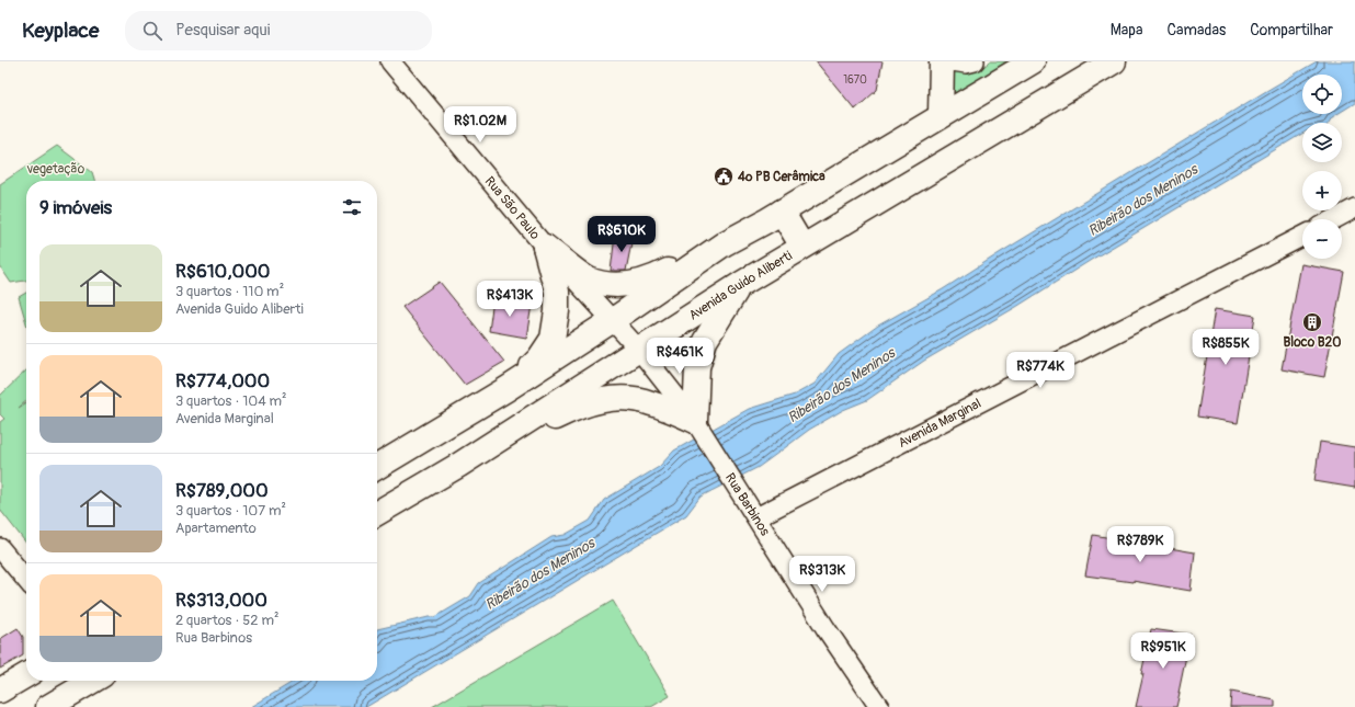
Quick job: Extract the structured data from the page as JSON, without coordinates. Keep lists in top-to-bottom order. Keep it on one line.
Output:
{"streets":{"main road":["Avenida Guido Aliberti"],"street":["Rua São Paulo","Avenida Marginal","Rua Barbinos"]},"crossings":[["Rua São Paulo","Avenida Guido Aliberti"],["Rua São Paulo","Rua Barbinos"],["Avenida Guido Aliberti","Rua Barbinos"],["Avenida Marginal","Rua Barbinos"]],"water":["Ribeirão dos Meninos"],"parks":["vegetação"],"places":{"public building":["4º PB Cerâmica"],"building":["Bloco B20"]},"house_numbers":["1670"],"page":{"header":"Keyplace","search":"Pesquisar aqui","nav":["Mapa","Camadas","Compartilhar"],"map_buttons":["+","−"],"price":["R$1.02M","R$610K","R$413K","R$855K","R$461K","R$774K","R$789K","R$313K","R$951K"],"heading":"9 imóveis","list":[{"name":"R$610,000","note":"3 quartos · 110 m² · Avenida Guido Aliberti"},{"name":"R$774,000","note":"3 quartos · 104 m² · Avenida Marginal"},{"name":"R$789,000","note":"3 quartos · 107 m² · Apartamento"},{"name":"R$313,000","note":"2 quartos · 52 m² · Rua Barbinos"}]}}
